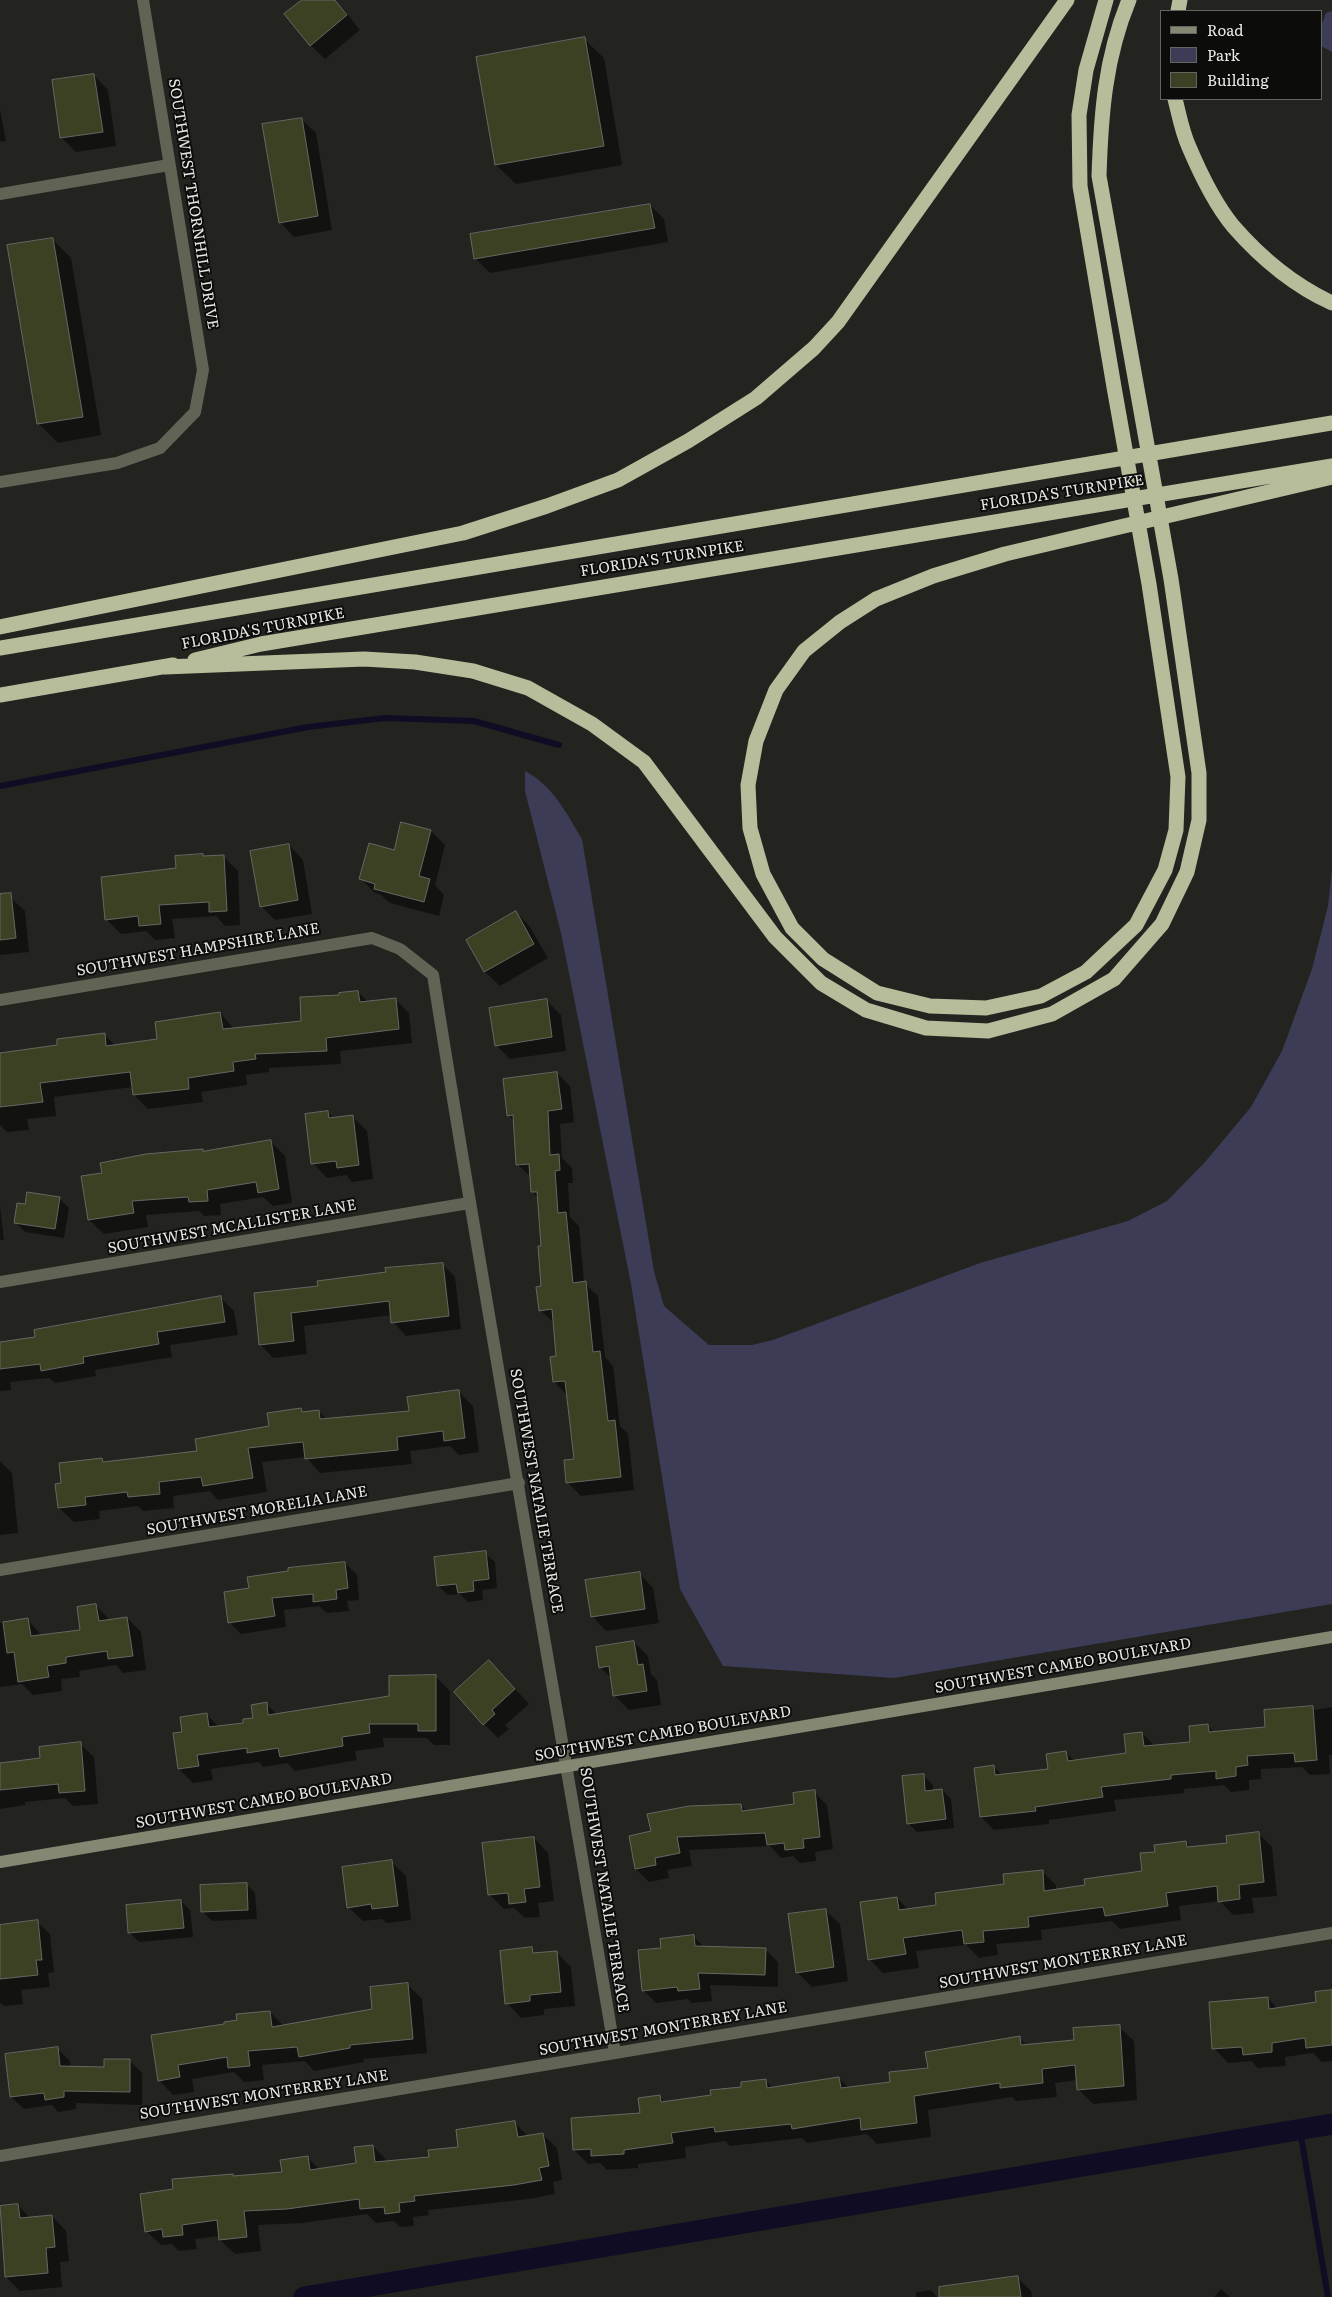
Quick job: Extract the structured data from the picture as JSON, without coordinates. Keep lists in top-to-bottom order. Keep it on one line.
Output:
{"streets":{"highway":["FLORIDA'S TURNPIKE"],"street":["SOUTHWEST THORNHILL DRIVE","SOUTHWEST HAMPSHIRE LANE","SOUTHWEST MCALLISTER LANE","SOUTHWEST NATALIE TERRACE","SOUTHWEST MORELIA LANE","SOUTHWEST CAMEO BOULEVARD","SOUTHWEST MONTERREY LANE"]},"crossings":[["SOUTHWEST HAMPSHIRE LANE","SOUTHWEST NATALIE TERRACE"],["SOUTHWEST MCALLISTER LANE","SOUTHWEST NATALIE TERRACE"],["SOUTHWEST NATALIE TERRACE","SOUTHWEST MORELIA LANE"],["SOUTHWEST NATALIE TERRACE","SOUTHWEST CAMEO BOULEVARD"],["SOUTHWEST NATALIE TERRACE","SOUTHWEST MONTERREY LANE"]],"legend":["Road","Park","Building"]}
